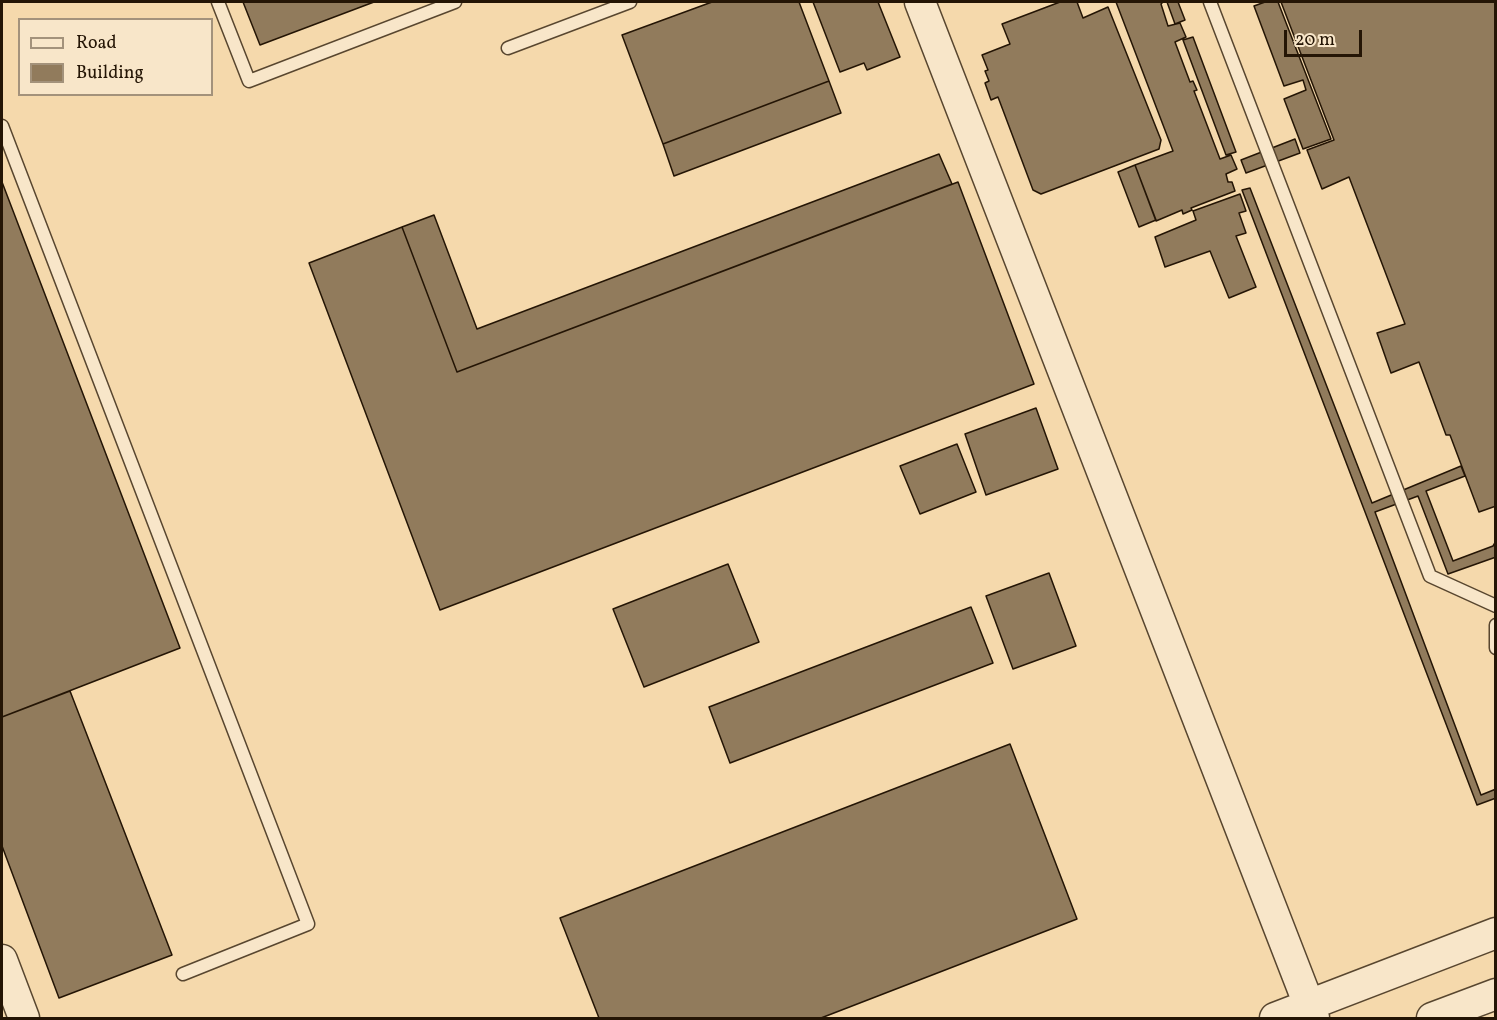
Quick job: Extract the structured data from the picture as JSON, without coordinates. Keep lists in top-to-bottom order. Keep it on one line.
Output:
{"legend":["Road","Building"],"scale_bar":"20 m"}
